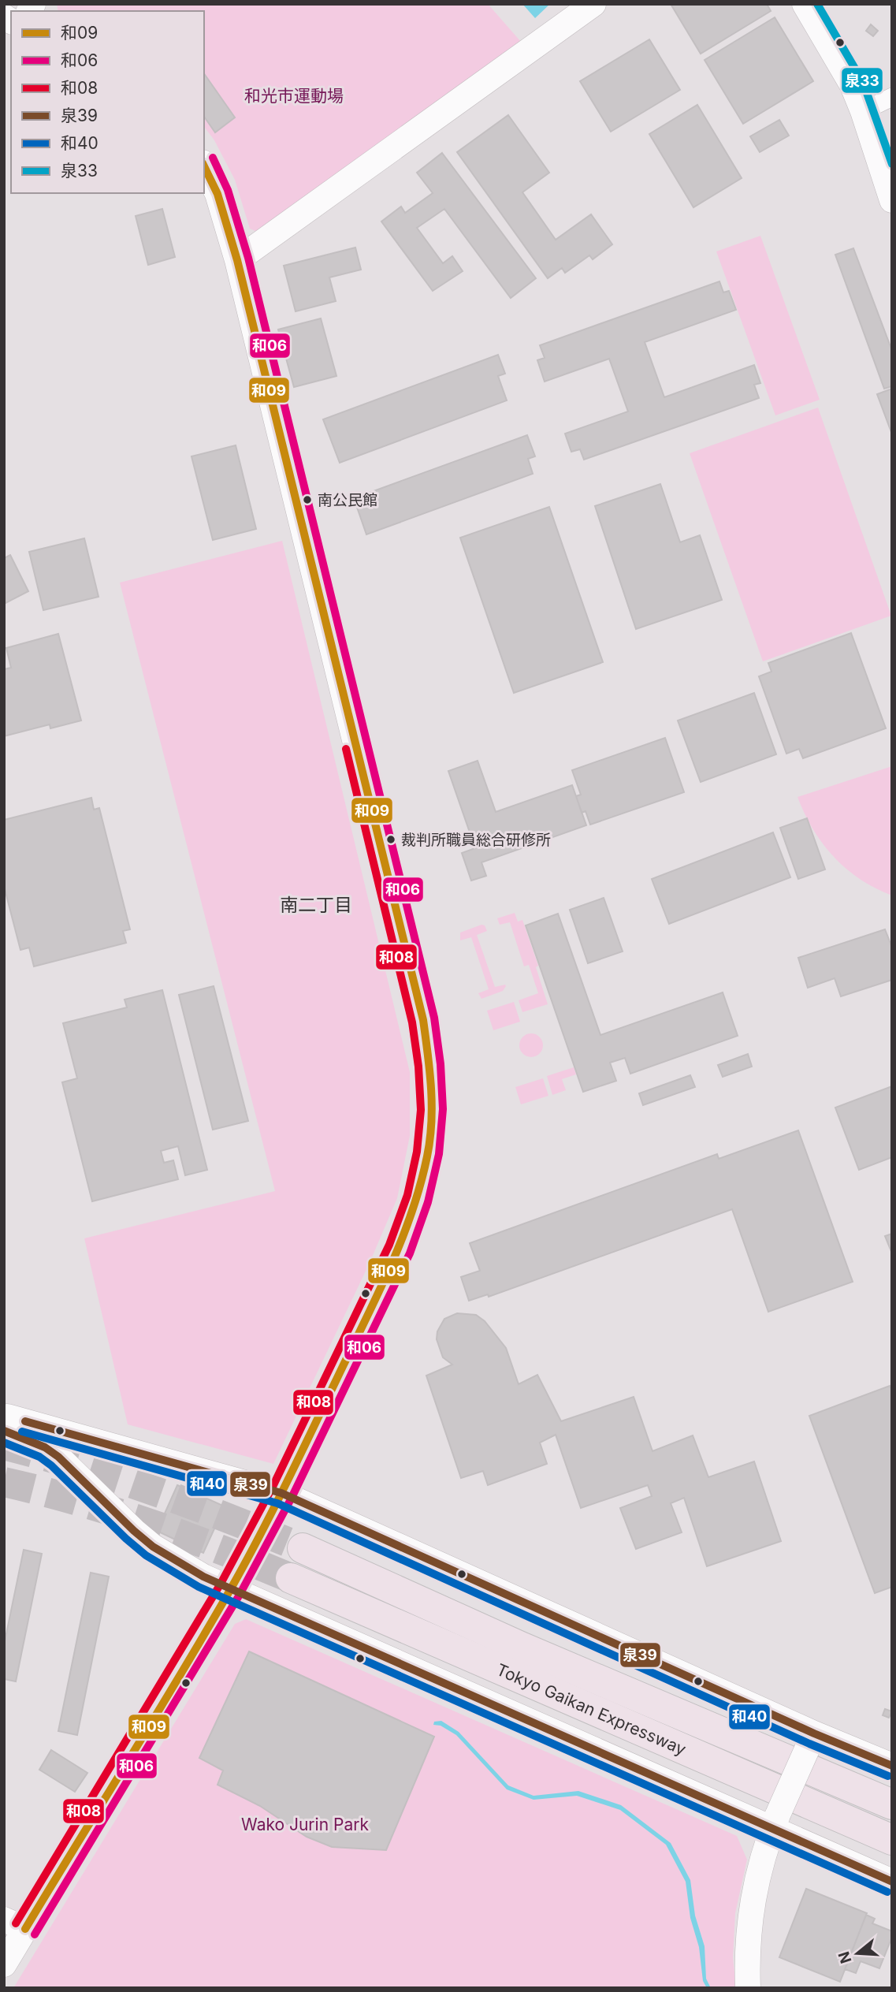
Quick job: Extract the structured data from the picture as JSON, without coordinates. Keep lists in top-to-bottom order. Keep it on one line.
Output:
{"streets":{"highway":["Tokyo Gaikan Expressway"]},"districts":["南二丁目"],"parks":["和光市運動場","Wako Jurin Park"],"places":["南公民館","裁判所職員総合研修所"],"lines":["transit line 泉33","transit line 和06","transit line 和09","transit line 和08","transit line 泉39","transit line 和40"],"legend":["和09","和06","和08","泉39","和40","泉33"],"north":"left"}
